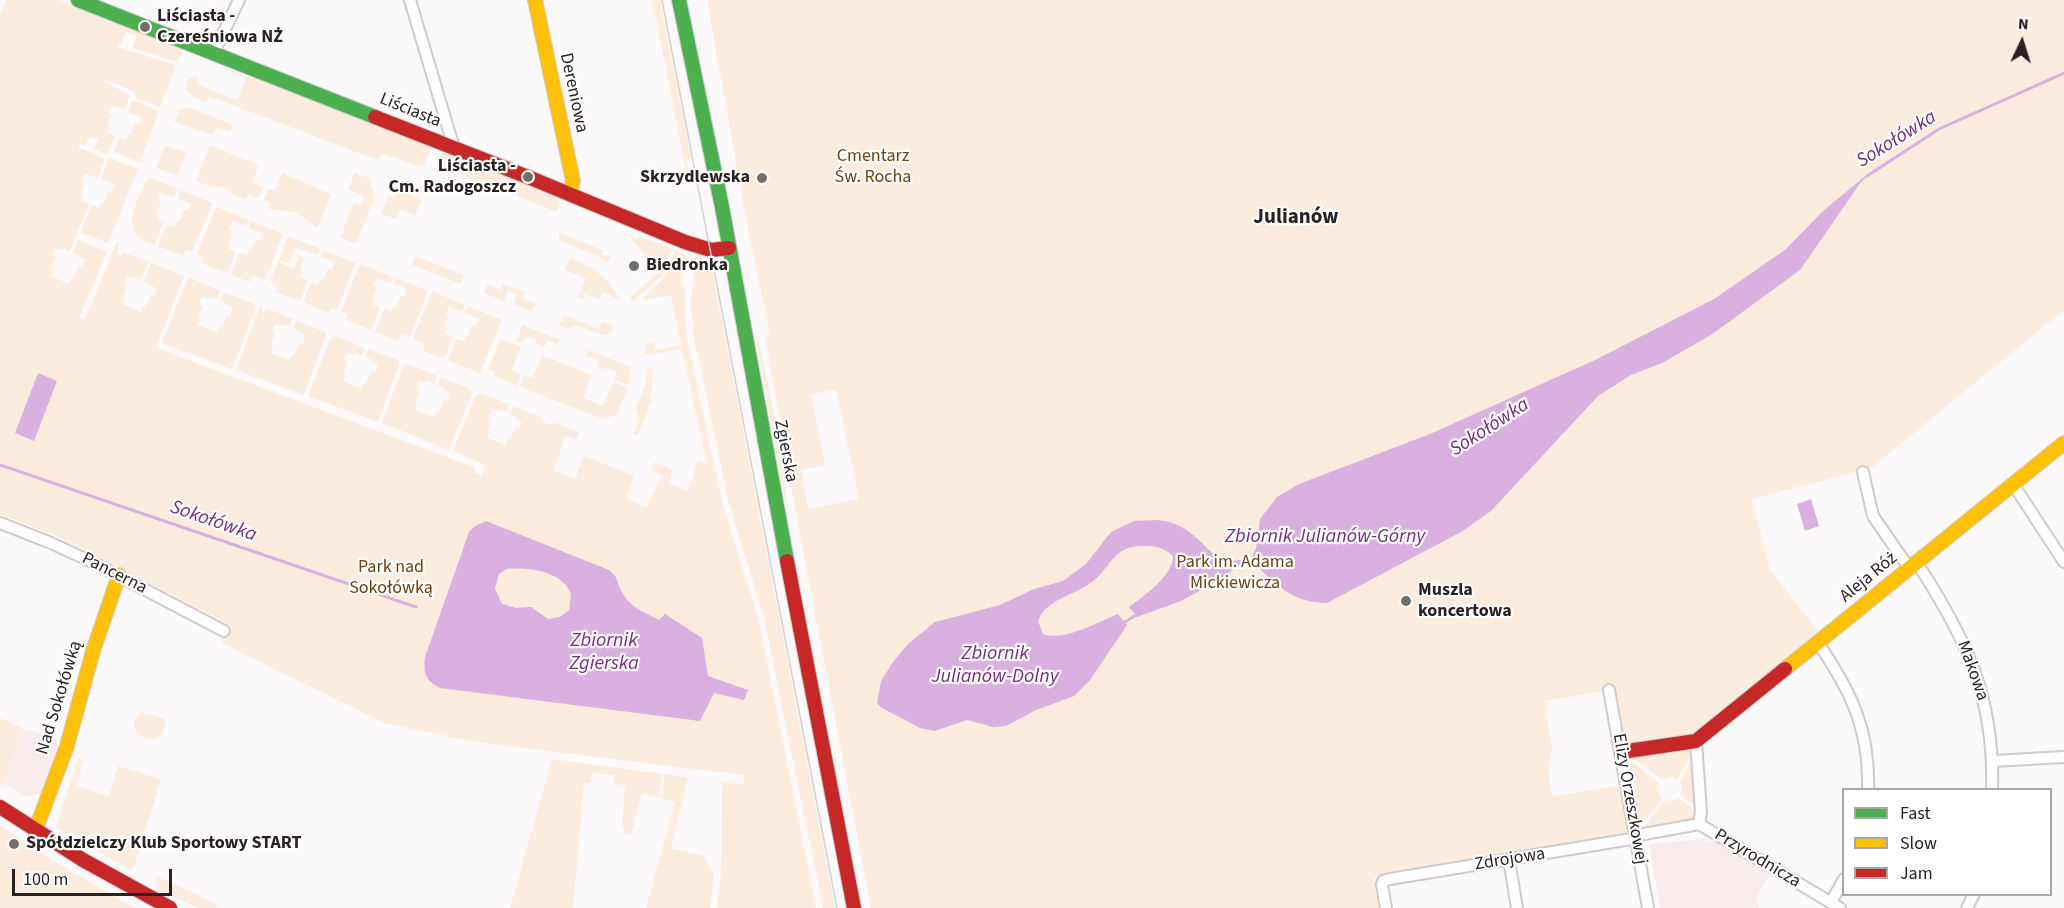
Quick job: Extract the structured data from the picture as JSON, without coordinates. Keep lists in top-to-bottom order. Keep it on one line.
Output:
{"streets":{"street":["Dereniowa","Liściasta","Zgierska","Pancerna","Aleja Róż","Makowa","Nad Sokołówką","Elizy Orzeszkowej","Przyrodnicza","Zdrojowa"]},"crossings":[["Dereniowa","Liściasta"],["Liściasta","Zgierska"],["Pancerna","Nad Sokołówką"],["Aleja Róż","Makowa"],["Elizy Orzeszkowej","Przyrodnicza"],["Elizy Orzeszkowej","Zdrojowa"],["Przyrodnicza","Zdrojowa"]],"districts":["Julianów"],"water":["Sokołówka","Zbiornik Julianów-Górny","Zbiornik Zgierska","Zbiornik Julianów-Dolny"],"parks":["Cmentarz Św. Rocha","Park im. Adama Mickiewicza","Park nad Sokołówką"],"places":["Liściasta - Czereśniowa NŻ","Liściasta - Cm. Radogoszcz","Skrzydlewska","Biedronka","Muszla koncertowa","Spółdzielczy Klub Sportowy START"],"legend":["Fast","Slow","Jam"],"scale_bar":"100 m","north":"top"}
